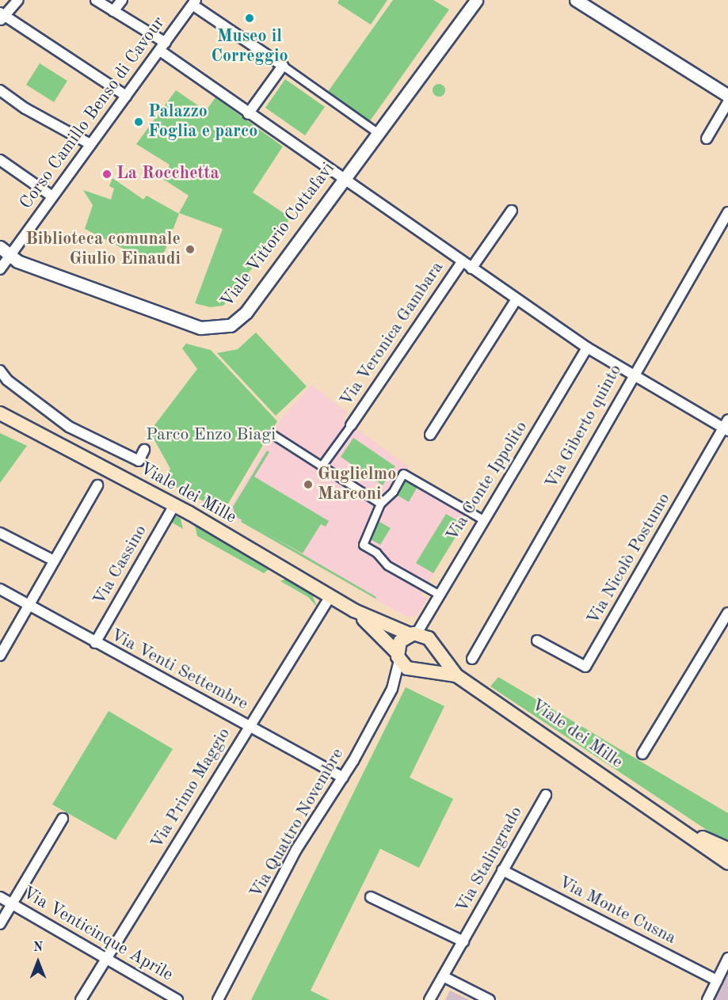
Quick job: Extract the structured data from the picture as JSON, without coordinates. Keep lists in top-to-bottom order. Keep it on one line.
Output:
{"streets":{"main road":["Viale dei Mille"],"street":["Corso Camillo Benso di Cavour","Viale Vittorio Cottafavi","Via Veronica Gambara","Via Giberto quinto","Via Conte Ippolito","Via Nicolò Postumo","Via Cassino","Via Venti Settembre","Via Primo Maggio","Via Quattro Novembre","Via Stalingrado","Via Monte Cusna","Via Venticinque Aprile"]},"crossings":[["Corso Camillo Benso di Cavour","Viale Vittorio Cottafavi"],["Corso Camillo Benso di Cavour","Via Veronica Gambara"],["Viale Vittorio Cottafavi","Via Veronica Gambara"],["Via Veronica Gambara","Via Giberto quinto"],["Via Veronica Gambara","Via Conte Ippolito"],["Via Veronica Gambara","Via Nicolò Postumo"],["Via Conte Ippolito","Viale dei Mille"],["Via Conte Ippolito","Via Quattro Novembre"],["Viale dei Mille","Via Cassino"],["Viale dei Mille","Via Primo Maggio"],["Viale dei Mille","Via Quattro Novembre"],["Via Cassino","Via Venti Settembre"],["Via Venti Settembre","Via Primo Maggio"],["Via Venti Settembre","Via Quattro Novembre"],["Via Primo Maggio","Via Venticinque Aprile"],["Via Stalingrado","Via Monte Cusna"]],"parks":["Parco Enzo Biagi"],"places":["Museo il Correggio","Palazzo Foglia e parco","La Rocchetta","Biblioteca comunale Giulio Einaudi","Guglielmo Marconi"],"north":"top"}
